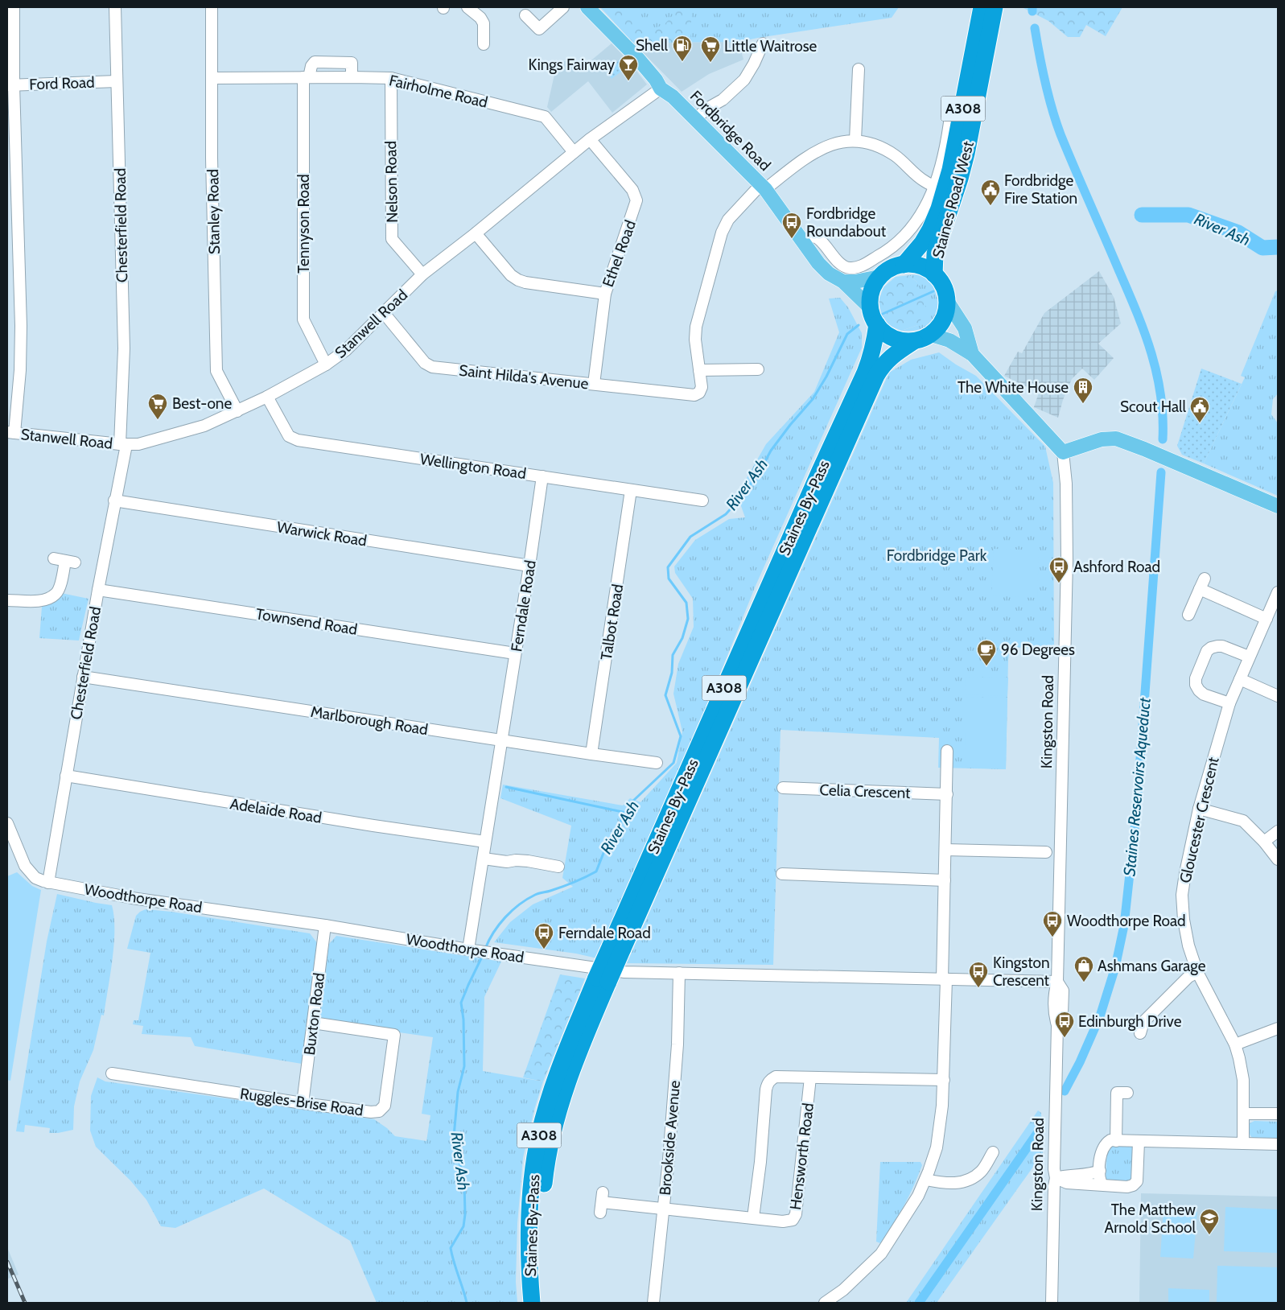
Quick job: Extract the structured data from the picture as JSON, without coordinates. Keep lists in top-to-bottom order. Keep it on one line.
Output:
{"streets":{"highway":["A308","Staines Road West","Staines By-Pass"],"main road":["Fordbridge Road"],"street":["Ford Road","Fairholme Road","Nelson Road","Stanley Road","Tennyson Road","Chesterfield Road","Ethel Road","Stanwell Road","Saint Hilda's Avenue","Wellington Road","Warwick Road","Ferndale Road","Townsend Road","Talbot Road","Marlborough Road","Kingston Road","Celia Crescent","Adelaide Road","Gloucester Crescent","Woodthorpe Road","Buxton Road","Ruggles-Brise Road","Brookside Avenue","Hensworth Road"]},"crossings":[["Ford Road","Chesterfield Road"],["Fairholme Road","Nelson Road"],["Fairholme Road","Stanley Road"],["Fairholme Road","Tennyson Road"],["Fairholme Road","Stanwell Road"],["Fordbridge Road","Staines Road West"],["Fordbridge Road","Stanwell Road"],["Fordbridge Road","Staines By-Pass"],["Nelson Road","Stanwell Road"],["Staines Road West","Staines By-Pass"],["Stanley Road","Stanwell Road"],["Tennyson Road","Stanwell Road"],["Chesterfield Road","Stanwell Road"],["Chesterfield Road","Warwick Road"],["Chesterfield Road","Townsend Road"],["Chesterfield Road","Marlborough Road"],["Chesterfield Road","Adelaide Road"],["Chesterfield Road","Woodthorpe Road"],["Ethel Road","Stanwell Road"],["Ethel Road","Saint Hilda's Avenue"],["Stanwell Road","Saint Hilda's Avenue"],["Stanwell Road","Wellington Road"],["Wellington Road","Ferndale Road"],["Wellington Road","Talbot Road"],["Warwick Road","Ferndale Road"],["Ferndale Road","Townsend Road"],["Ferndale Road","Marlborough Road"],["Ferndale Road","Adelaide Road"],["Ferndale Road","Woodthorpe Road"],["Talbot Road","Marlborough Road"],["Kingston Road","Woodthorpe Road"],["Woodthorpe Road","Buxton Road"],["Woodthorpe Road","Brookside Avenue"],["Buxton Road","Ruggles-Brise Road"],["Brookside Avenue","Hensworth Road"]],"water":["River Ash","Staines Reservoirs Aqueduct"],"parks":["Fordbridge Park"],"places":{"fuel station":["Shell"],"supermarket":["Little Waitrose","Best-one"],"bar":["Kings Fairway"],"public building":["Fordbridge Fire Station","Scout Hall"],"bus stop":["Fordbridge Roundabout","Ashford Road","Woodthorpe Road","Ferndale Road","Kingston Crescent","Edinburgh Drive"],"building":["The White House"],"cafe":["96 Degrees"],"shop":["Ashmans Garage"],"school or university":["The Matthew Arnold School"]}}
